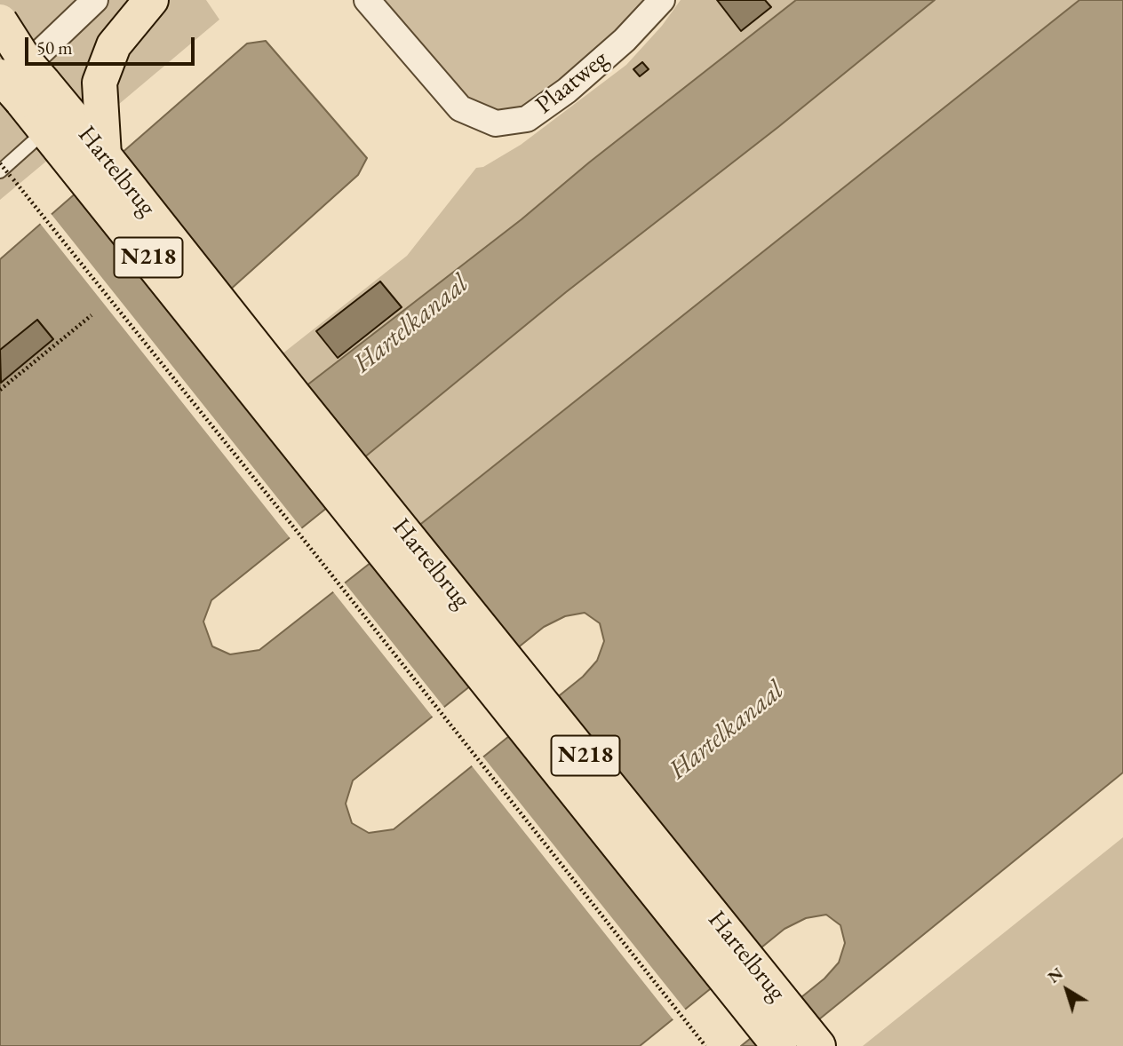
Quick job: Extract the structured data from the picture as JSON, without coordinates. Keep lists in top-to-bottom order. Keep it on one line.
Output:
{"streets":{"main road":["Hartelbrug","N218"],"street":["Plaatweg"]},"crossings":[["Hartelbrug","N218"]],"water":["Hartelkanaal"],"scale_bar":"50 m","north":"top left"}
